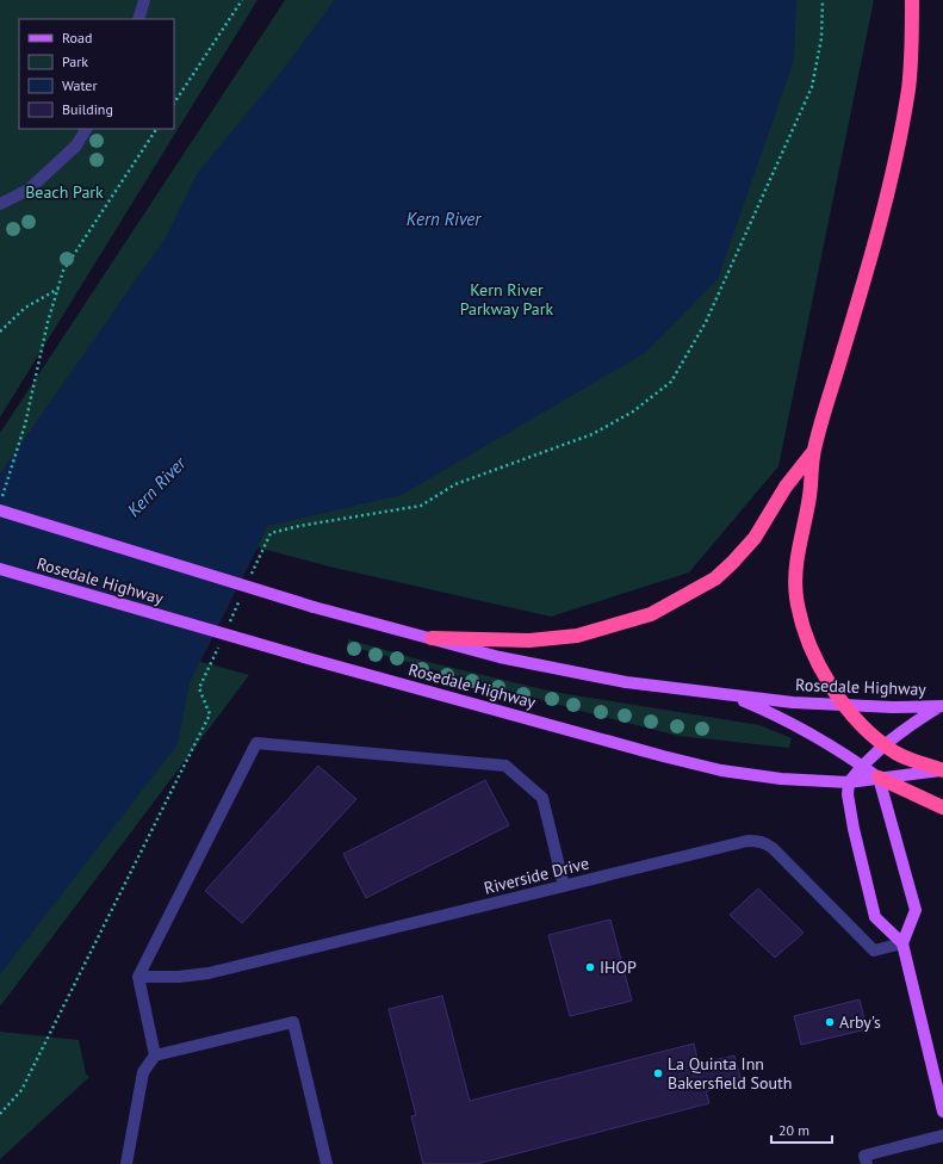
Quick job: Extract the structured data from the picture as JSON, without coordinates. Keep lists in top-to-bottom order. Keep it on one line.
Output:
{"streets":{"main road":["Rosedale Highway"],"street":["Riverside Drive"]},"water":["Kern River"],"parks":["Beach Park","Kern River Parkway Park"],"places":["IHOP","Arby's","La Quinta Inn Bakersfield South"],"legend":["Road","Park","Water","Building"],"scale_bar":"20 m"}
